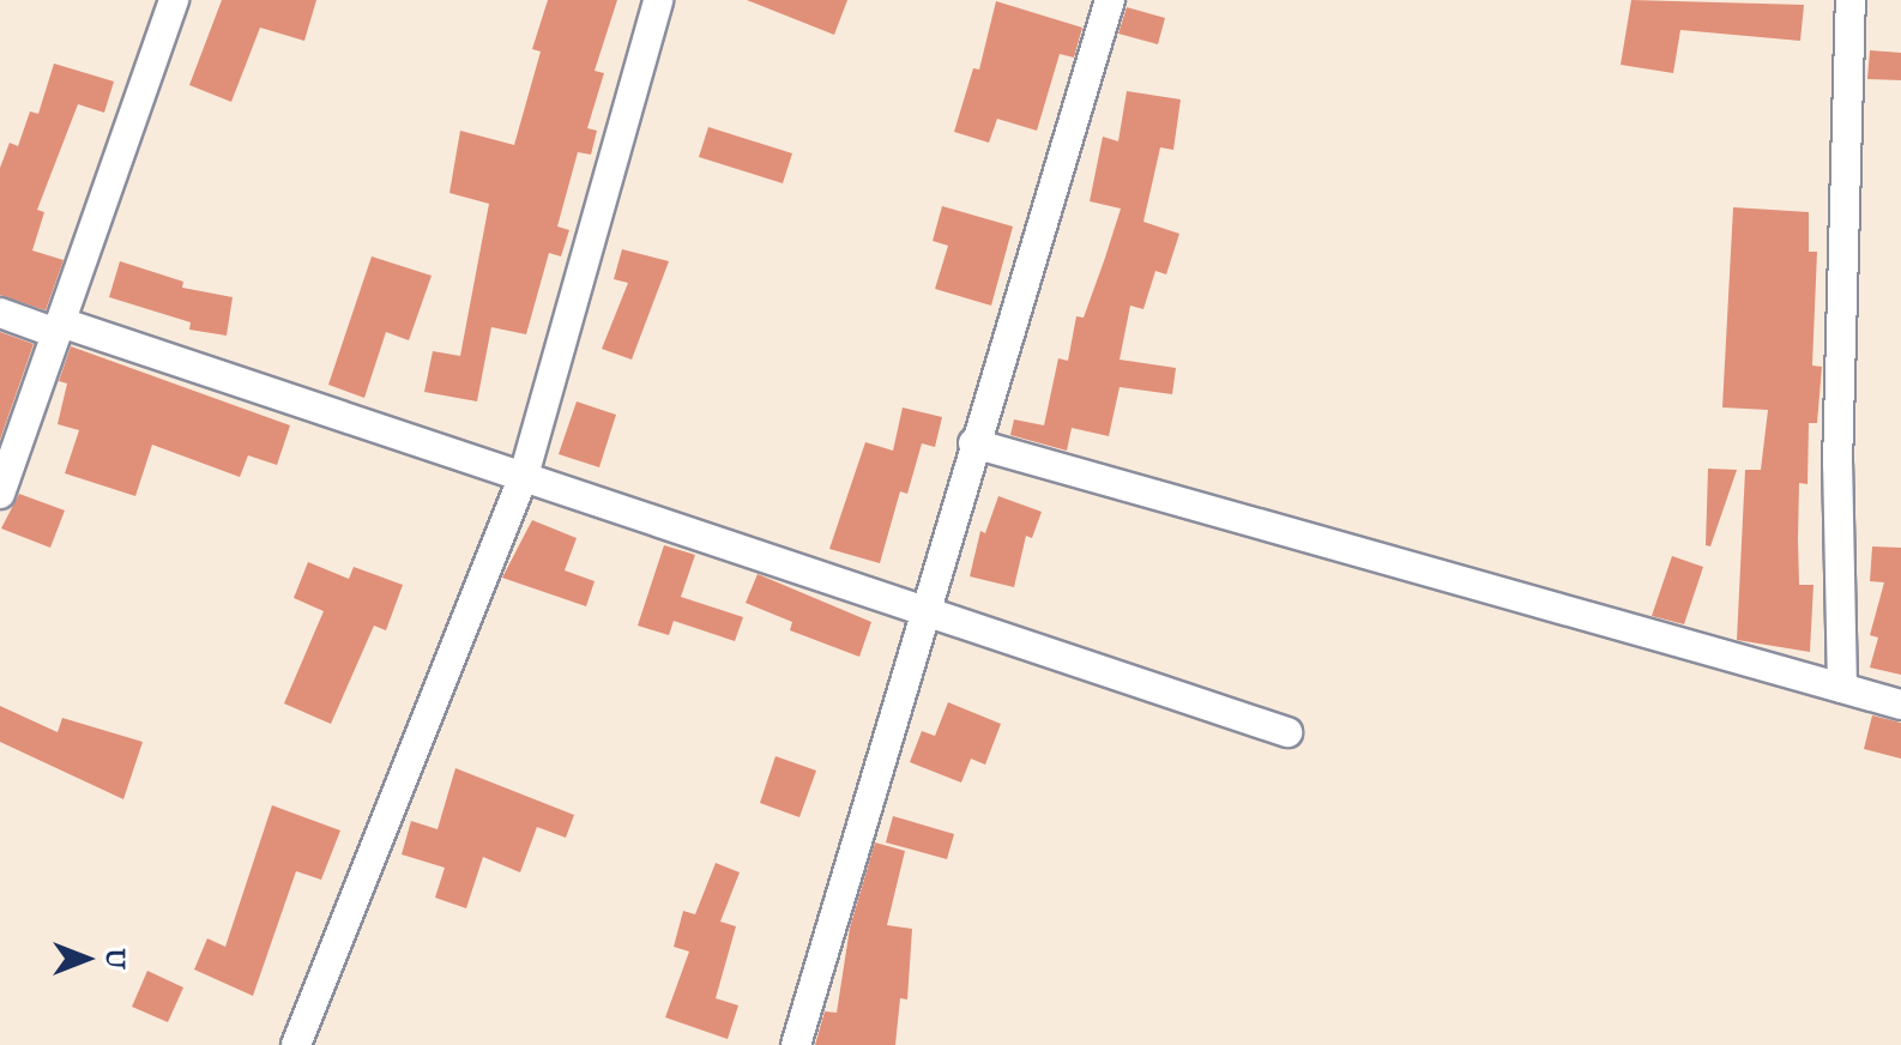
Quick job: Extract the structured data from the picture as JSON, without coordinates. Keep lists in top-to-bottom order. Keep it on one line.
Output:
{"north":"right"}
